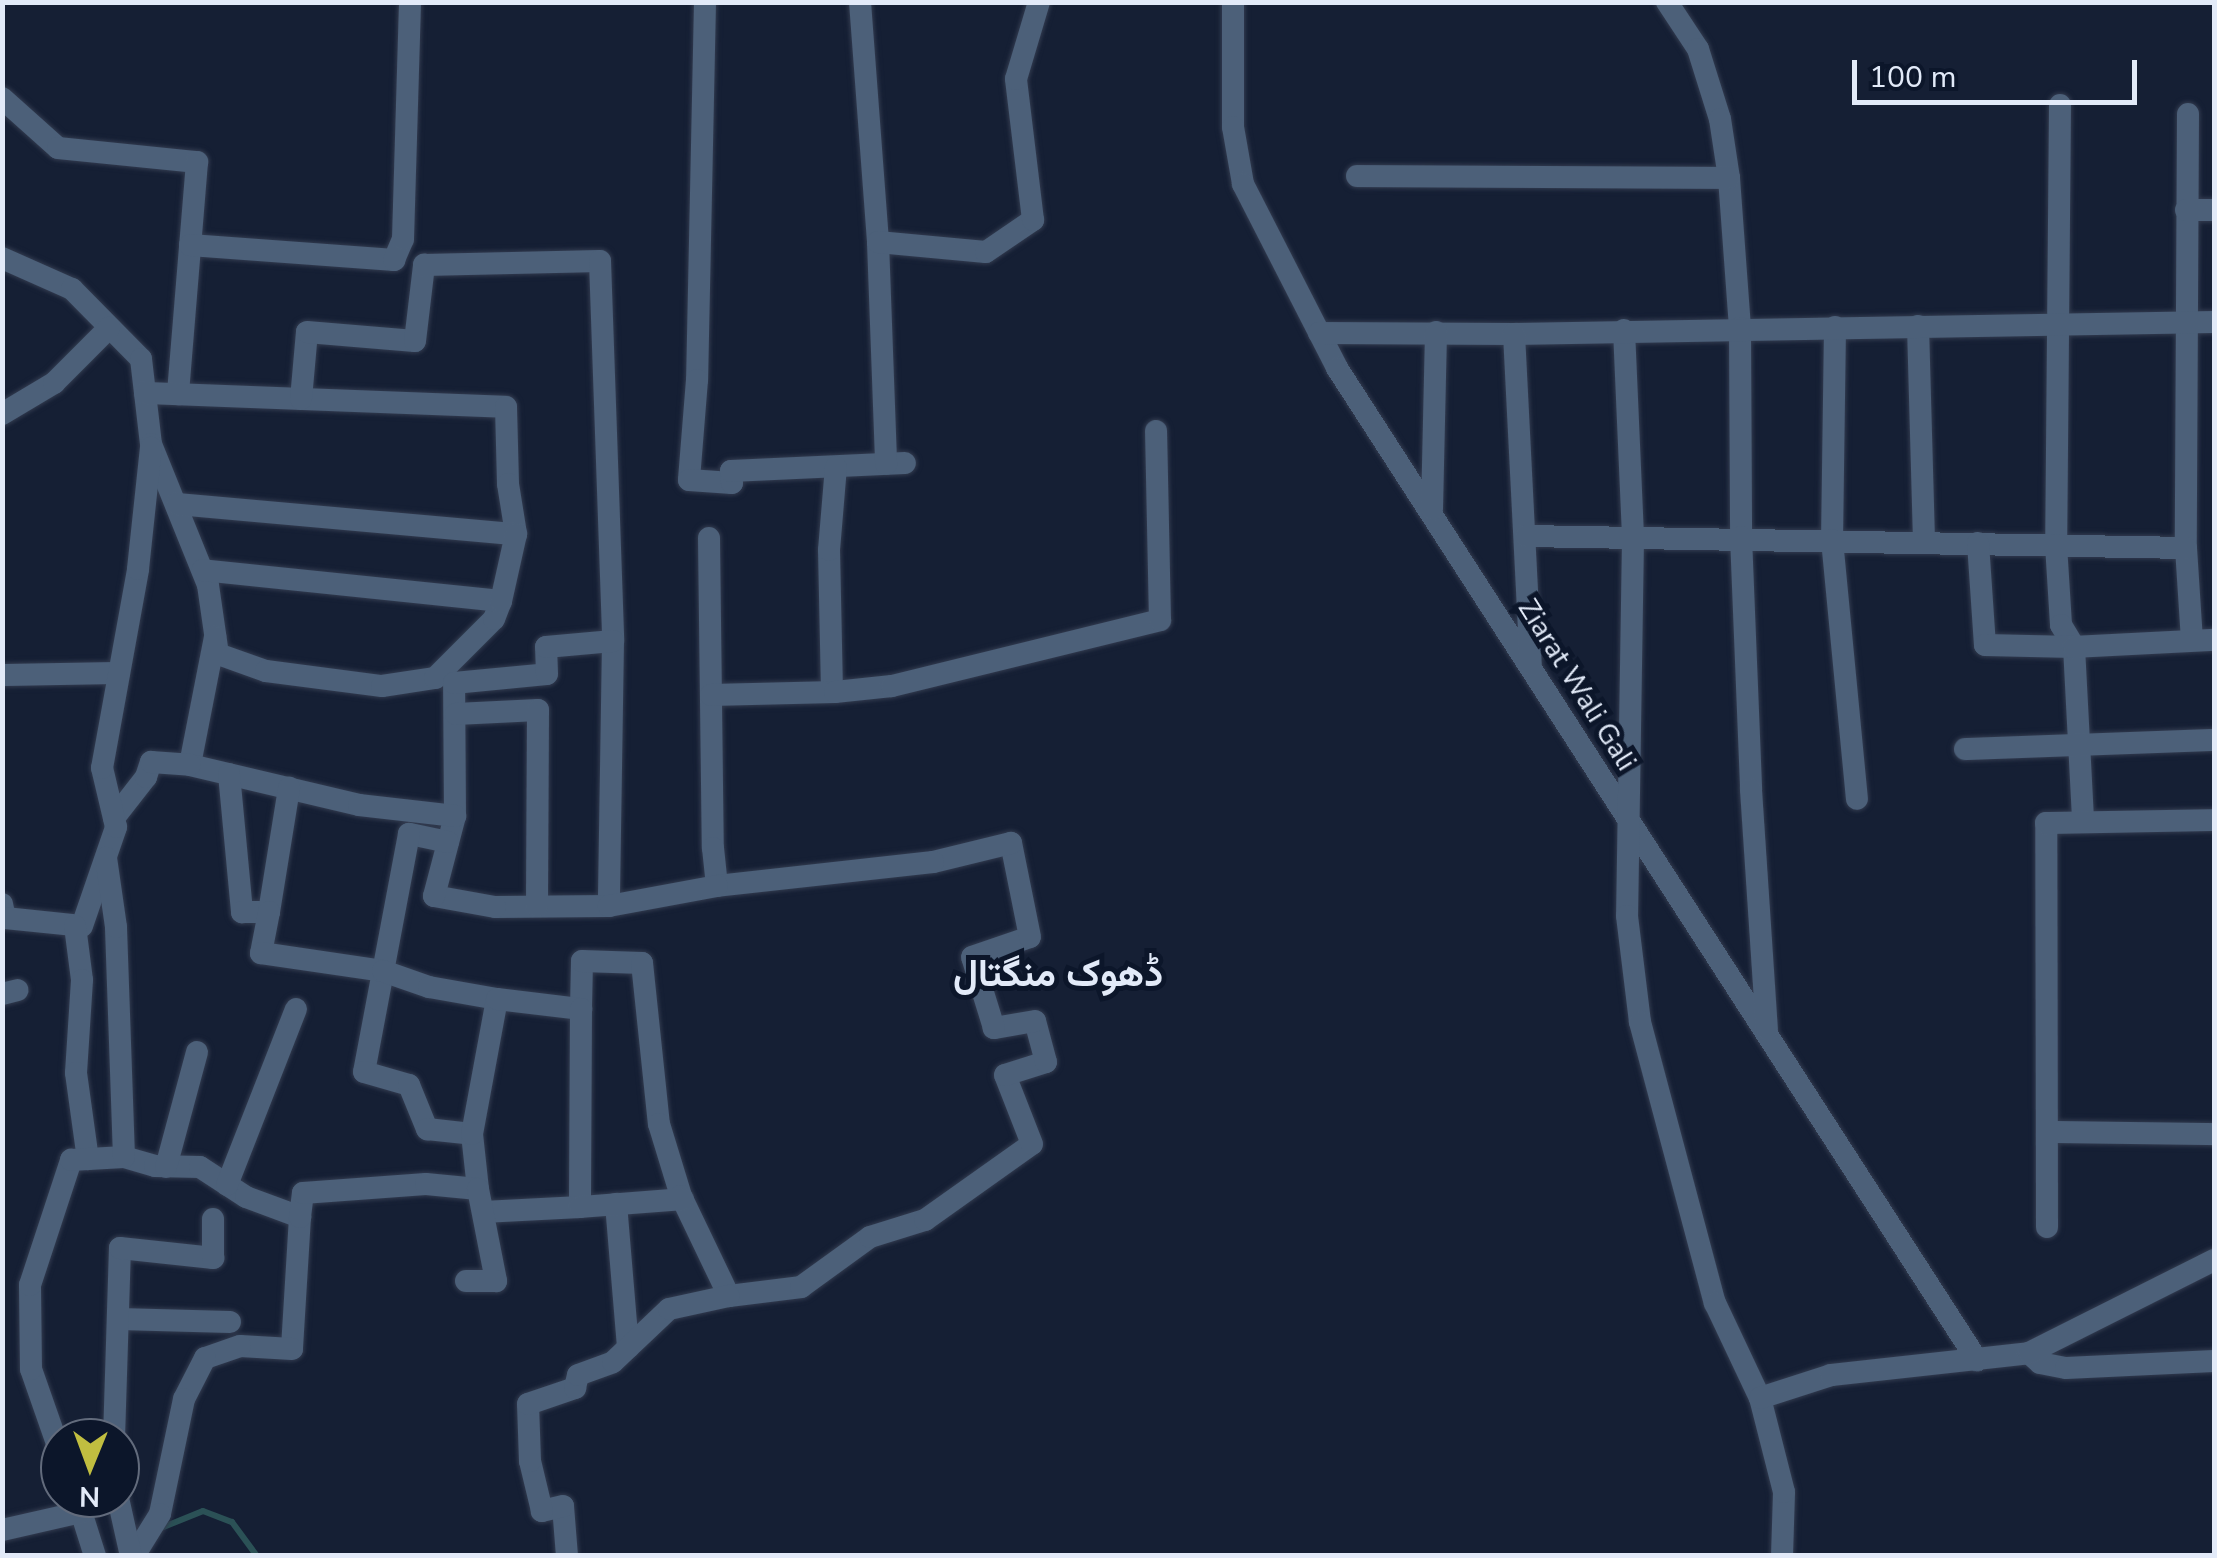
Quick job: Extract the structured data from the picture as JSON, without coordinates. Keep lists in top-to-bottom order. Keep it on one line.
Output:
{"streets":{"street":["Ziarat Wali Gali"]},"districts":["ڈھوک منگتال"],"scale_bar":"100 m","north":"bottom"}
